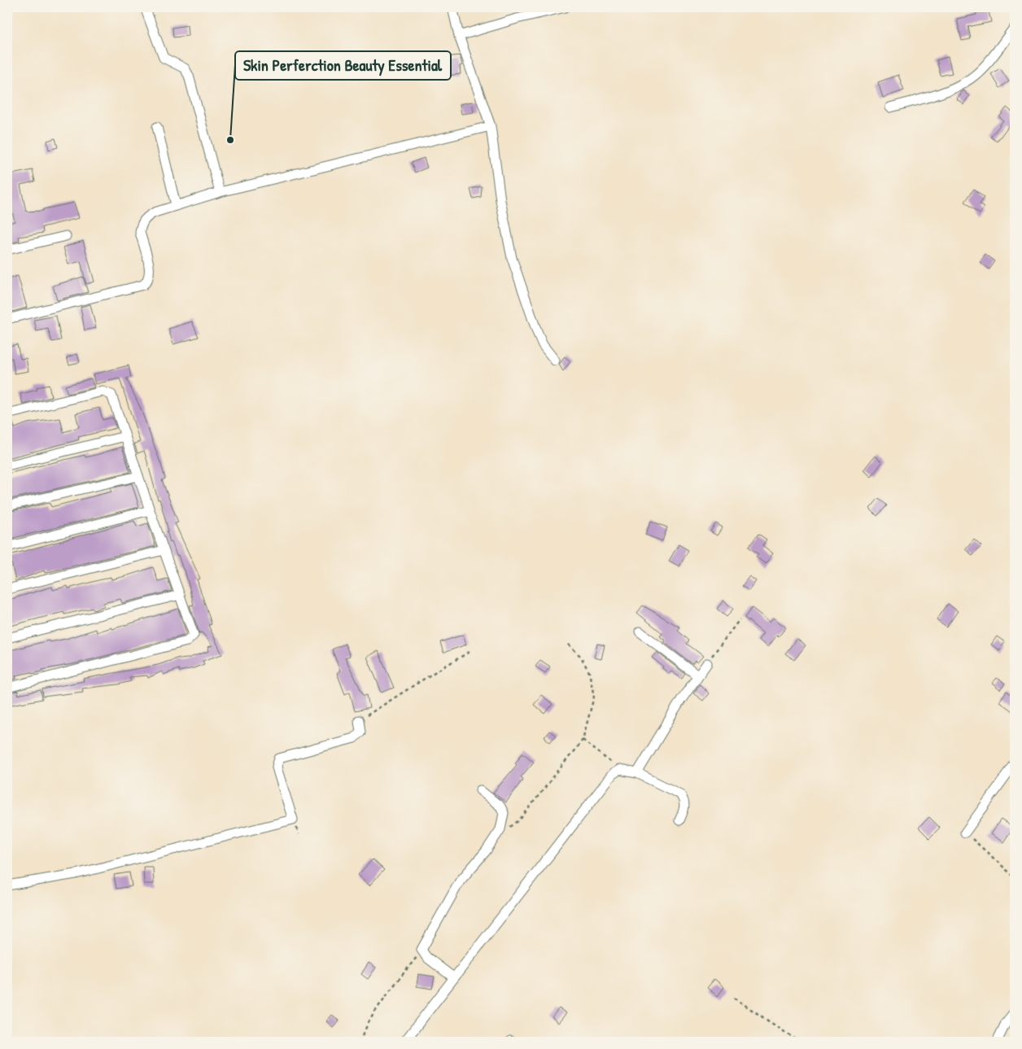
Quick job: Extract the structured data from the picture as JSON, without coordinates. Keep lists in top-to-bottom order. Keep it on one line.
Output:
{"places":["Skin Perferction Beauty Essential"]}
